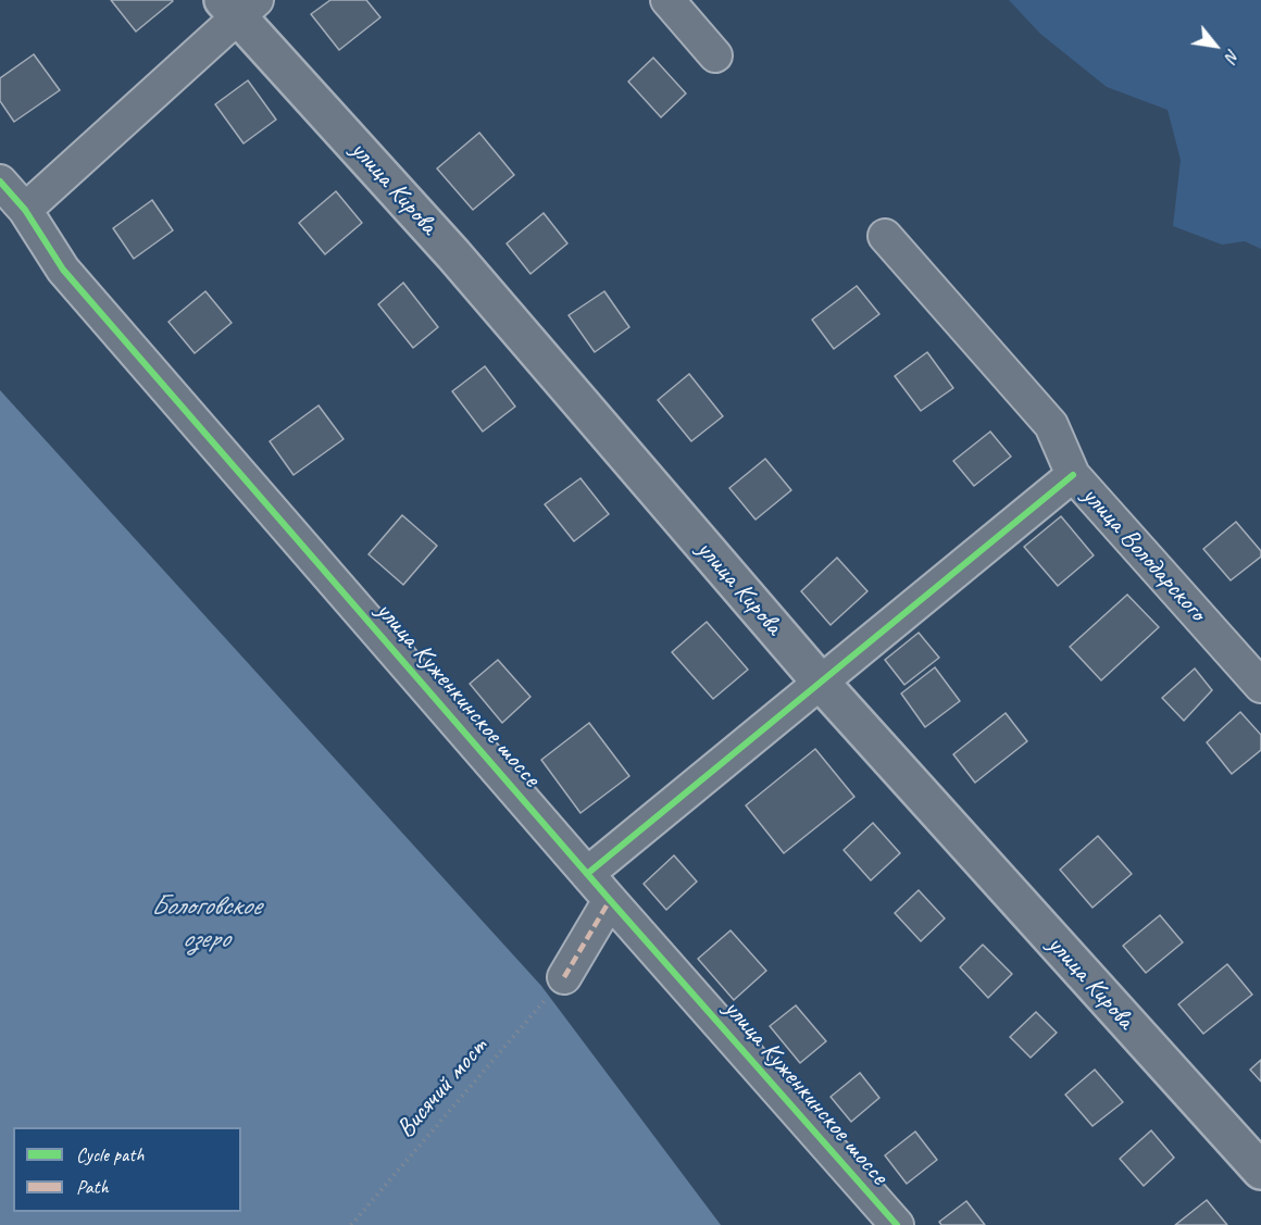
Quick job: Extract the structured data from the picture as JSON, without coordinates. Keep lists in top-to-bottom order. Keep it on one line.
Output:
{"streets":{"main road":["улица Кирова"],"street":["улица Володарского","улица Куженкинское шоссе"],"path":["Висячий мост"]},"water":["Бологовское озеро"],"legend":["Cycle path","Path"],"north":"bottom right"}
